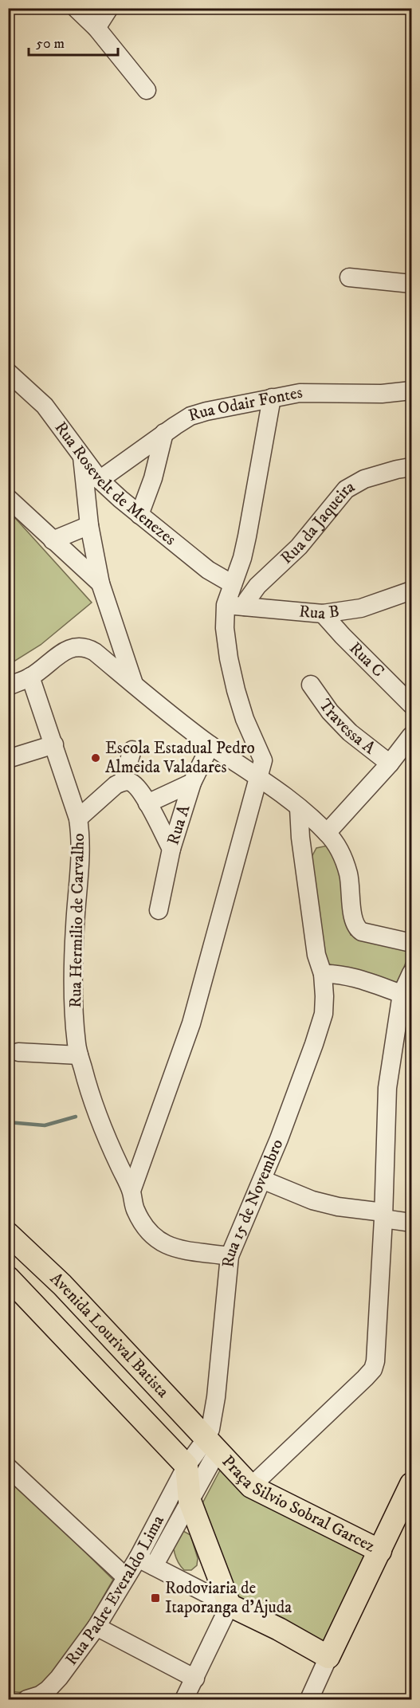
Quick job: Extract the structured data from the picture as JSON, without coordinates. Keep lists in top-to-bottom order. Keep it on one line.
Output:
{"streets":{"main road":["Avenida Lourival Batista","Praça Silvio Sobral Garcez"],"street":["Rua Odair Fontes","Rua Rosevelt de Menezes","Rua da Jaqueira","Rua B","Rua C","Travessa A","Rua A","Rua Hermilio de Carvalho","Rua 15 de Novembro","Rua Padre Everaldo Lima"]},"crossings":[["Rua Odair Fontes","Rua Rosevelt de Menezes"],["Rua da Jaqueira","Rua B"],["Rua B","Rua C"],["Rua Hermilio de Carvalho","Rua 15 de Novembro"],["Rua 15 de Novembro","Avenida Lourival Batista"],["Rua 15 de Novembro","Praça Silvio Sobral Garcez"],["Rua 15 de Novembro","Rua Padre Everaldo Lima"],["Avenida Lourival Batista","Praça Silvio Sobral Garcez"],["Avenida Lourival Batista","Rua Padre Everaldo Lima"],["Praça Silvio Sobral Garcez","Rua Padre Everaldo Lima"]],"places":{"other":["Escola Estadual Pedro Almeida Valadares"],"transit":["Rodoviaria de Itaporanga d'Ajuda"]},"scale_bar":"50 m"}
